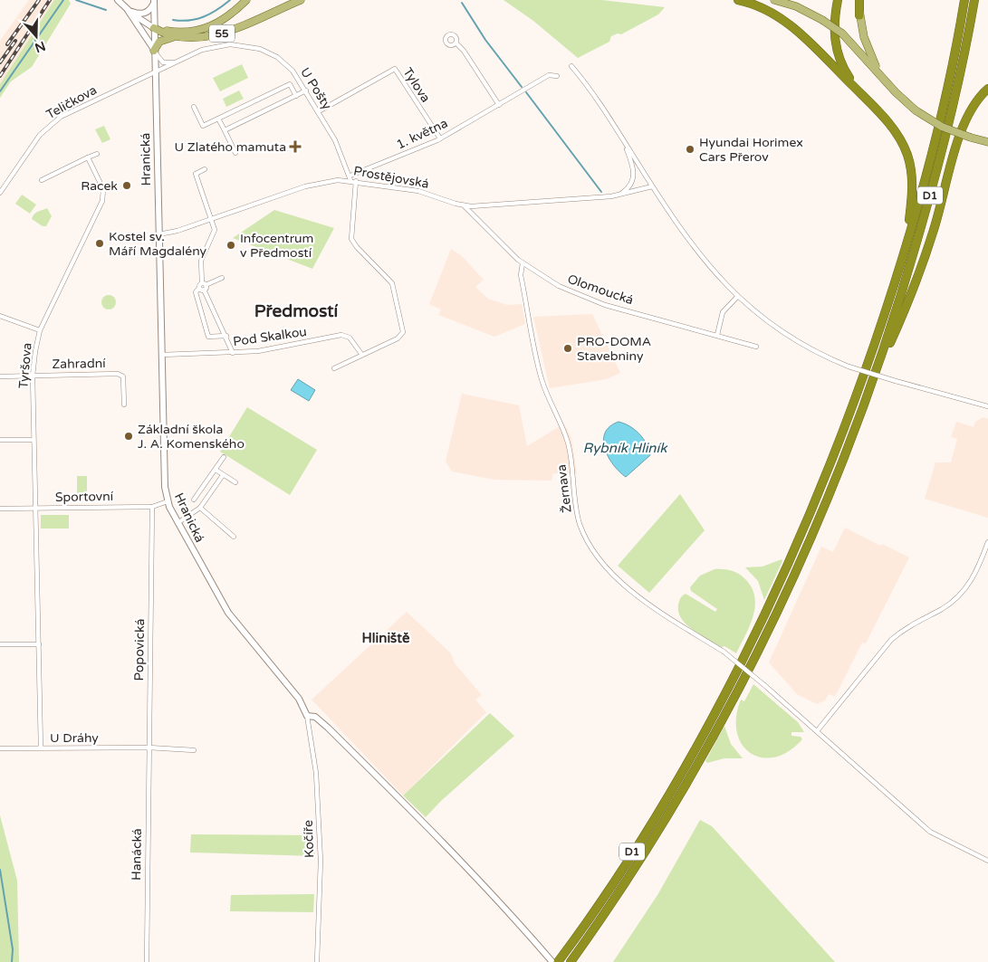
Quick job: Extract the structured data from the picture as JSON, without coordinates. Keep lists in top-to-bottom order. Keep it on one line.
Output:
{"streets":{"highway":["D1"],"main road":["55","Hranická"],"street":["Tylova","U Pošty","Teličkova","1. května","Prostějovská","Olomoucká","Pod Skalkou","Zahradní","Tyršova","Žernava","Sportovní","Popovická","U Dráhy","Kočíře","Hanácká"]},"crossings":[["55","Hranická"],["Tylova","U Pošty"],["Tylova","1. května"],["U Pošty","Teličkova"],["U Pošty","1. května"],["U Pošty","Hranická"],["U Pošty","Prostějovská"],["Teličkova","Hranická"],["1. května","Prostějovská"],["Hranická","Prostějovská"],["Hranická","Pod Skalkou"],["Hranická","Sportovní"],["Hranická","Kočíře"],["Prostějovská","Olomoucká"],["Olomoucká","Žernava"],["Zahradní","Tyršova"],["Tyršova","Sportovní"],["Tyršova","U Dráhy"],["Sportovní","Popovická"],["Popovická","U Dráhy"],["Popovická","Hanácká"],["U Dráhy","Hanácká"]],"districts":["Předmostí","Hliniště"],"water":["Rybník Hliník"],"places":{"health":["U Zlatého mamuta"],"other":["Hyundai Horimex Cars Přerov","Racek","Kostel sv. Máří Magdalény","Infocentrum v Předmostí","PRO-DOMA Stavebniny","Základní škola J. A. Komenského"]},"north":"bottom"}
